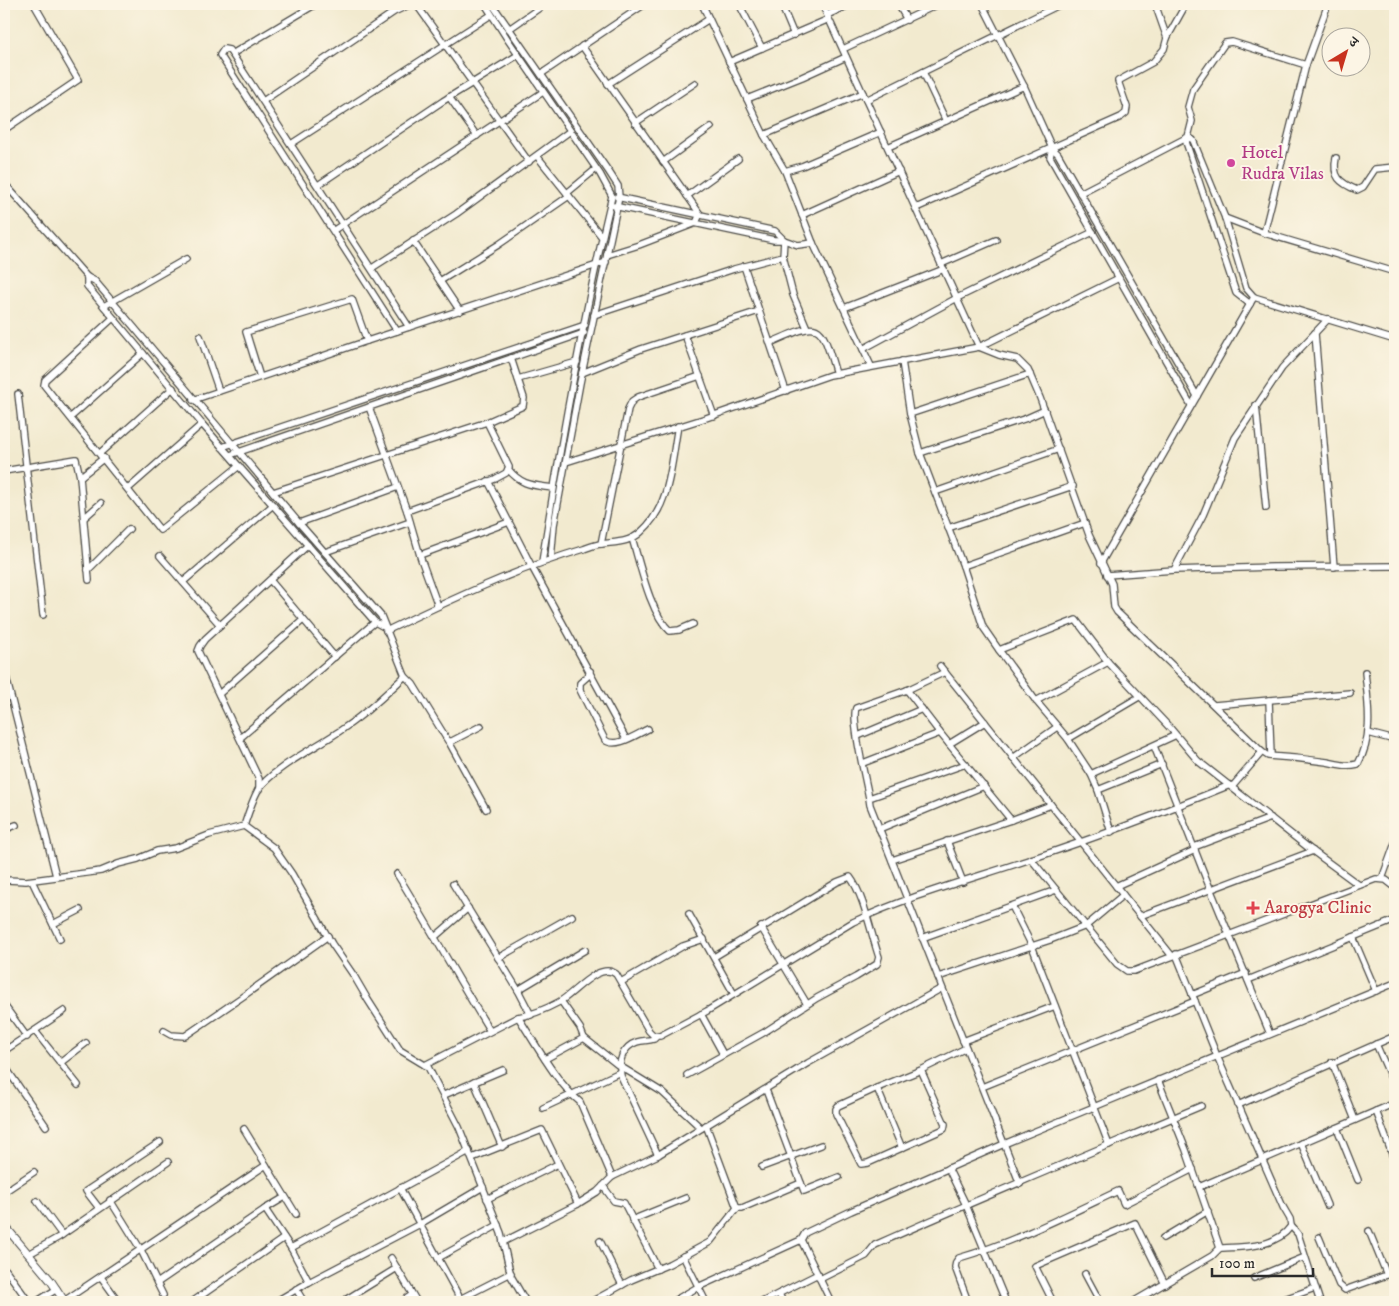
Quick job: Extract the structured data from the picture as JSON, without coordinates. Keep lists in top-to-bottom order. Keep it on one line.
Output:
{"places":{"other":["Hotel Rudra Vilas"],"health":["Aarogya Clinic"]},"scale_bar":"100 m","north":"top right"}
